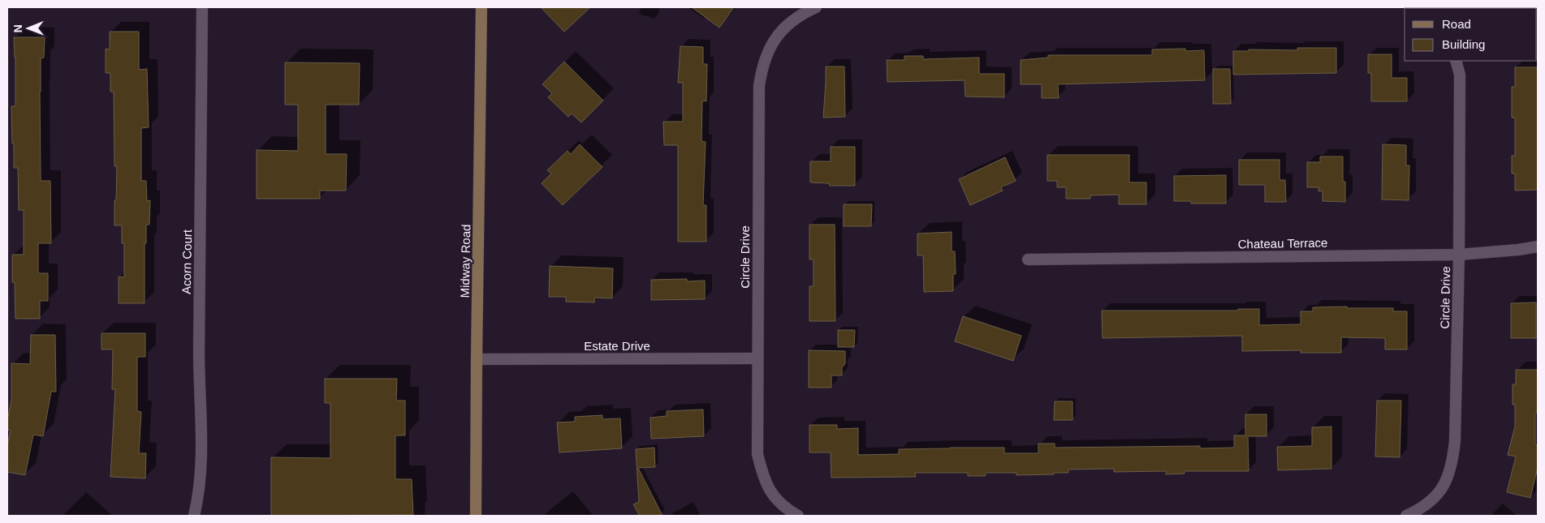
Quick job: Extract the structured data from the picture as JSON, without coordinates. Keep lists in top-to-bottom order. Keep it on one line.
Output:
{"streets":{"main road":["Midway Road"],"street":["Chateau Terrace","Circle Drive","Acorn Court","Estate Drive"]},"crossings":[["Chateau Terrace","Circle Drive"],["Circle Drive","Estate Drive"],["Midway Road","Estate Drive"]],"legend":["Road","Building"],"north":"left"}
